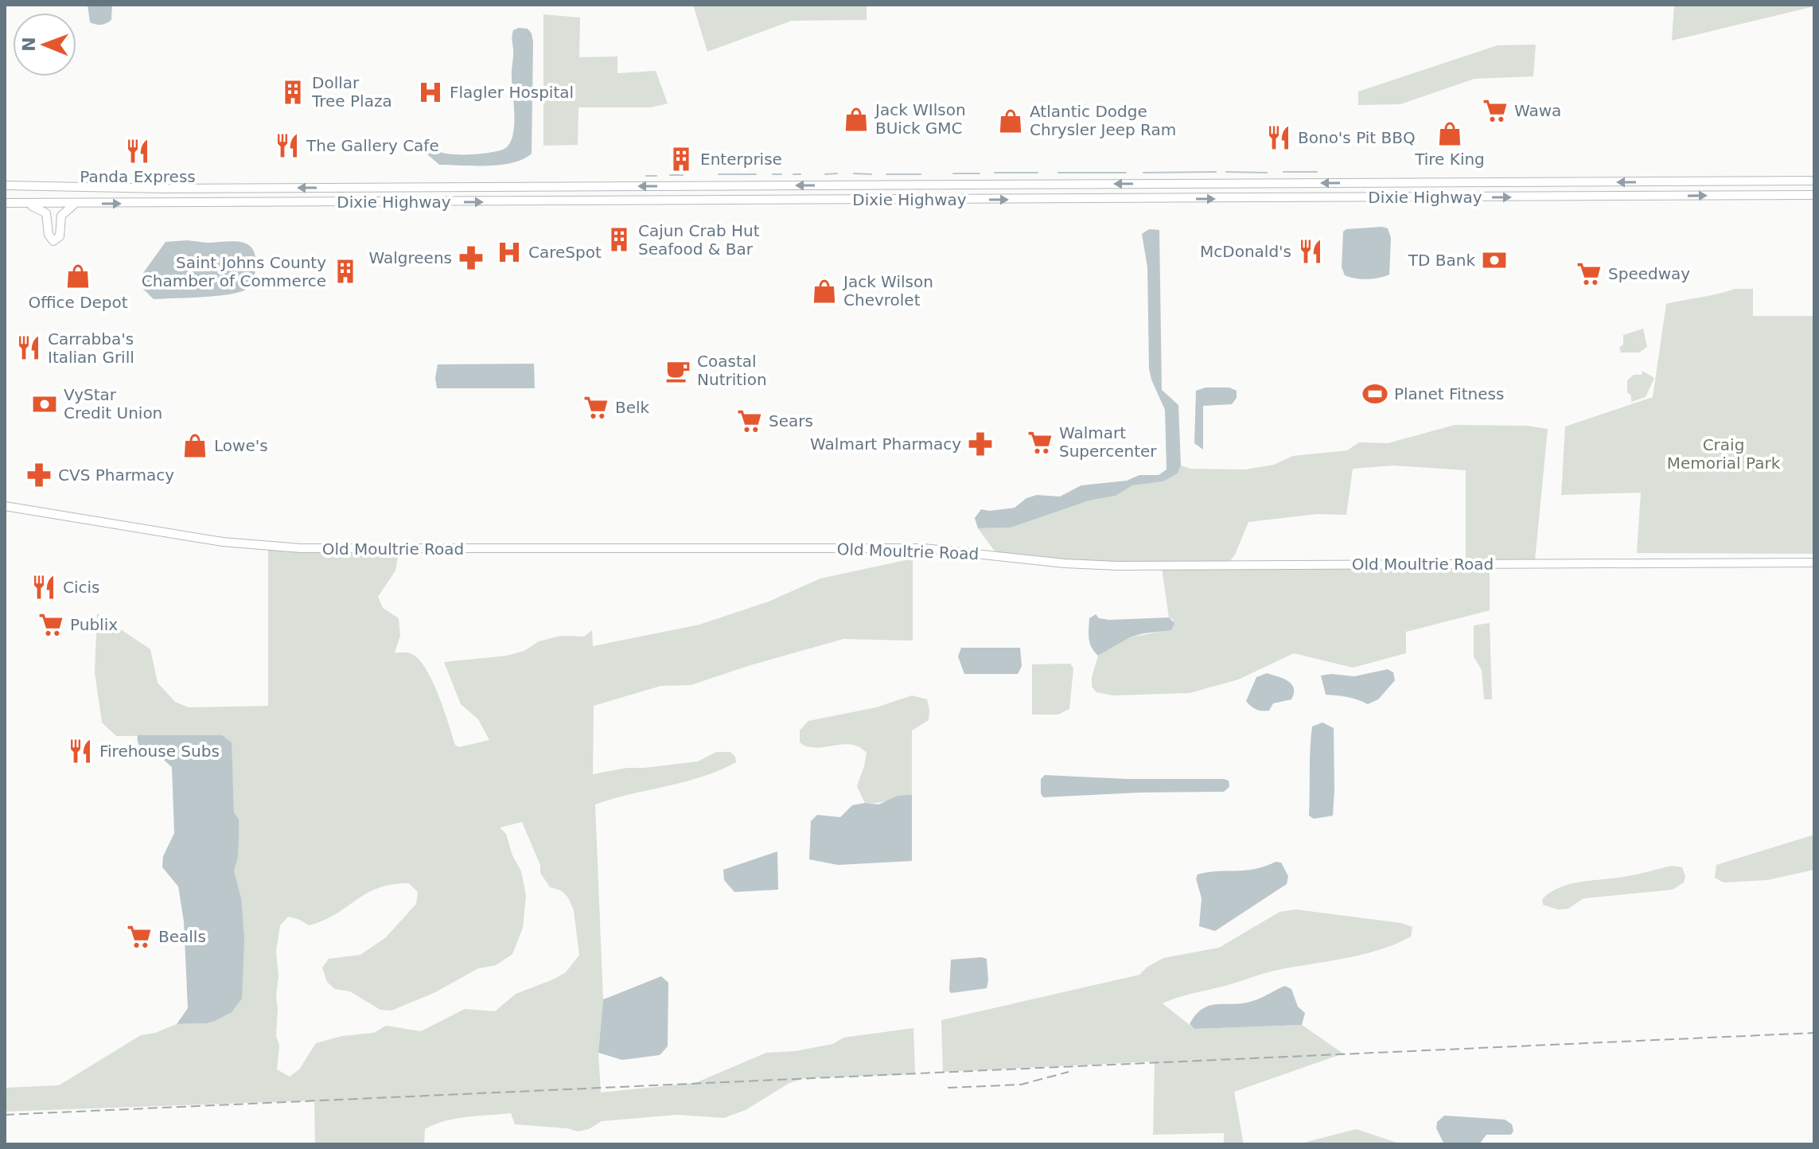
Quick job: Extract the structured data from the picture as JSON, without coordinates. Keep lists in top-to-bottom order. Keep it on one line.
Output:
{"streets":{"main road":["Dixie Highway","Old Moultrie Road"]},"parks":["Craig Memorial Park"],"places":{"building":["Dollar Tree Plaza","Enterprise","Cajun Crab Hut Seafood & Bar","Saint Johns County Chamber of Commerce"],"hospital":["Flagler Hospital","CareSpot"],"supermarket":["Wawa","Speedway","Belk","Sears","Walmart Supercenter","Publix","Bealls"],"shop":["Jack WIlson BUick GMC","Atlantic Dodge Chrysler Jeep Ram","Tire King","Office Depot","Jack Wilson Chevrolet","Lowe's"],"restaurant":["Bono's Pit BBQ","The Gallery Cafe","Panda Express","McDonald's","Carrabba's Italian Grill","Cicis","Firehouse Subs"],"pharmacy":["Walgreens","Walmart Pharmacy","CVS Pharmacy"],"bank":["TD Bank","VyStar Credit Union"],"cafe":["Coastal Nutrition"],"sports":["Planet Fitness"]},"north":"left"}
